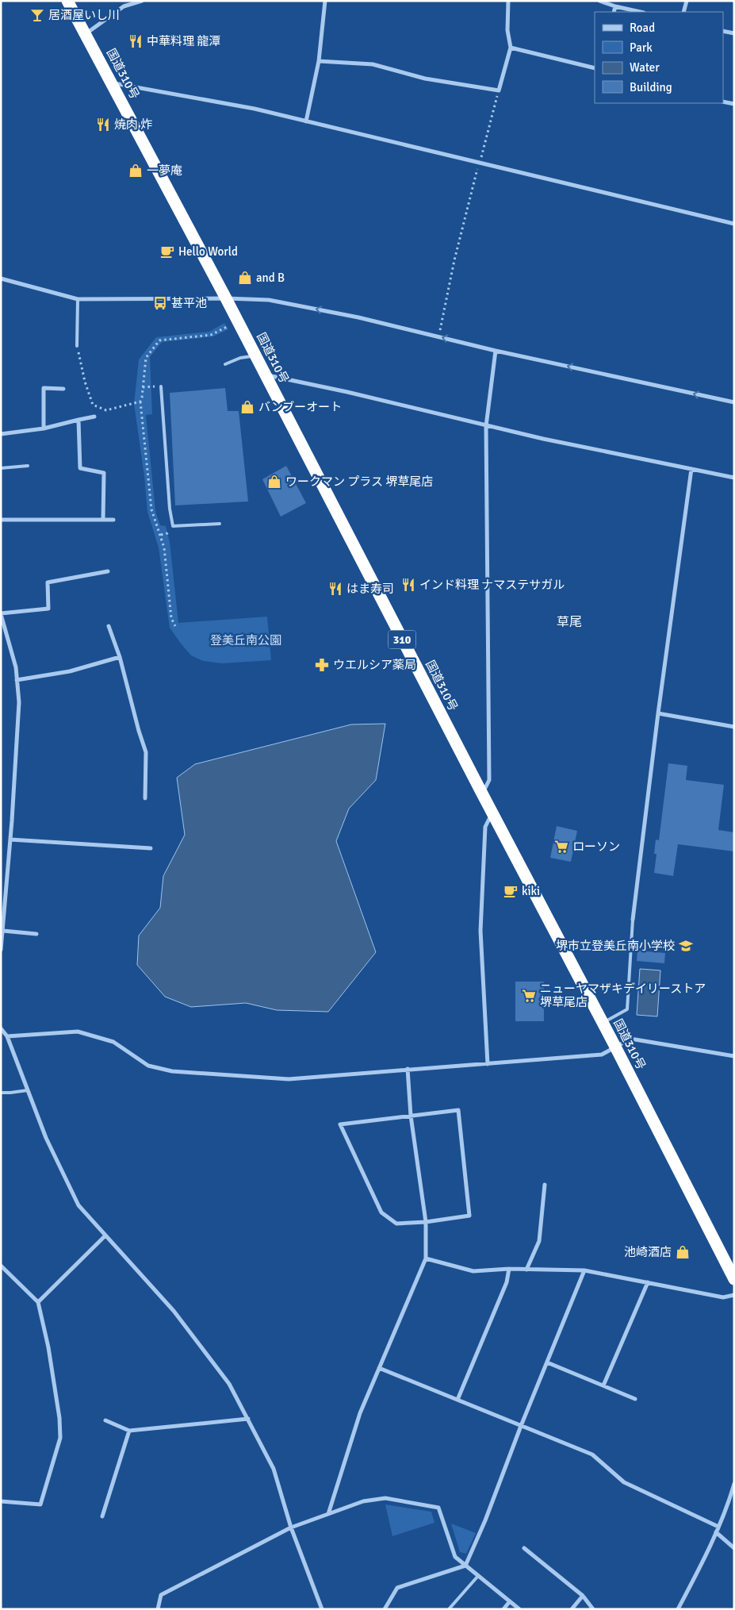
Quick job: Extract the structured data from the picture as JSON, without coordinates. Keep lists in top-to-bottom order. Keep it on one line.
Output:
{"streets":{"highway":["国道310号","310"]},"districts":["草尾"],"parks":["登美丘南公園"],"places":{"bar":["居酒屋いし川"],"restaurant":["中華料理 龍潭","焼肉 炸","インド料理 ナマステサガル","はま寿司"],"shop":["一夢庵","and B","バンブーオート","ワークマン プラス 堺草尾店","池崎酒店"],"cafe":["Hello World","kiki"],"bus stop":["甚平池"],"pharmacy":["ウエルシア薬局"],"supermarket":["ローソン","ニューヤマザキデイリーストア 堺草尾店"],"school or university":["堺市立登美丘南小学校"]},"legend":["Road","Park","Water","Building"]}
